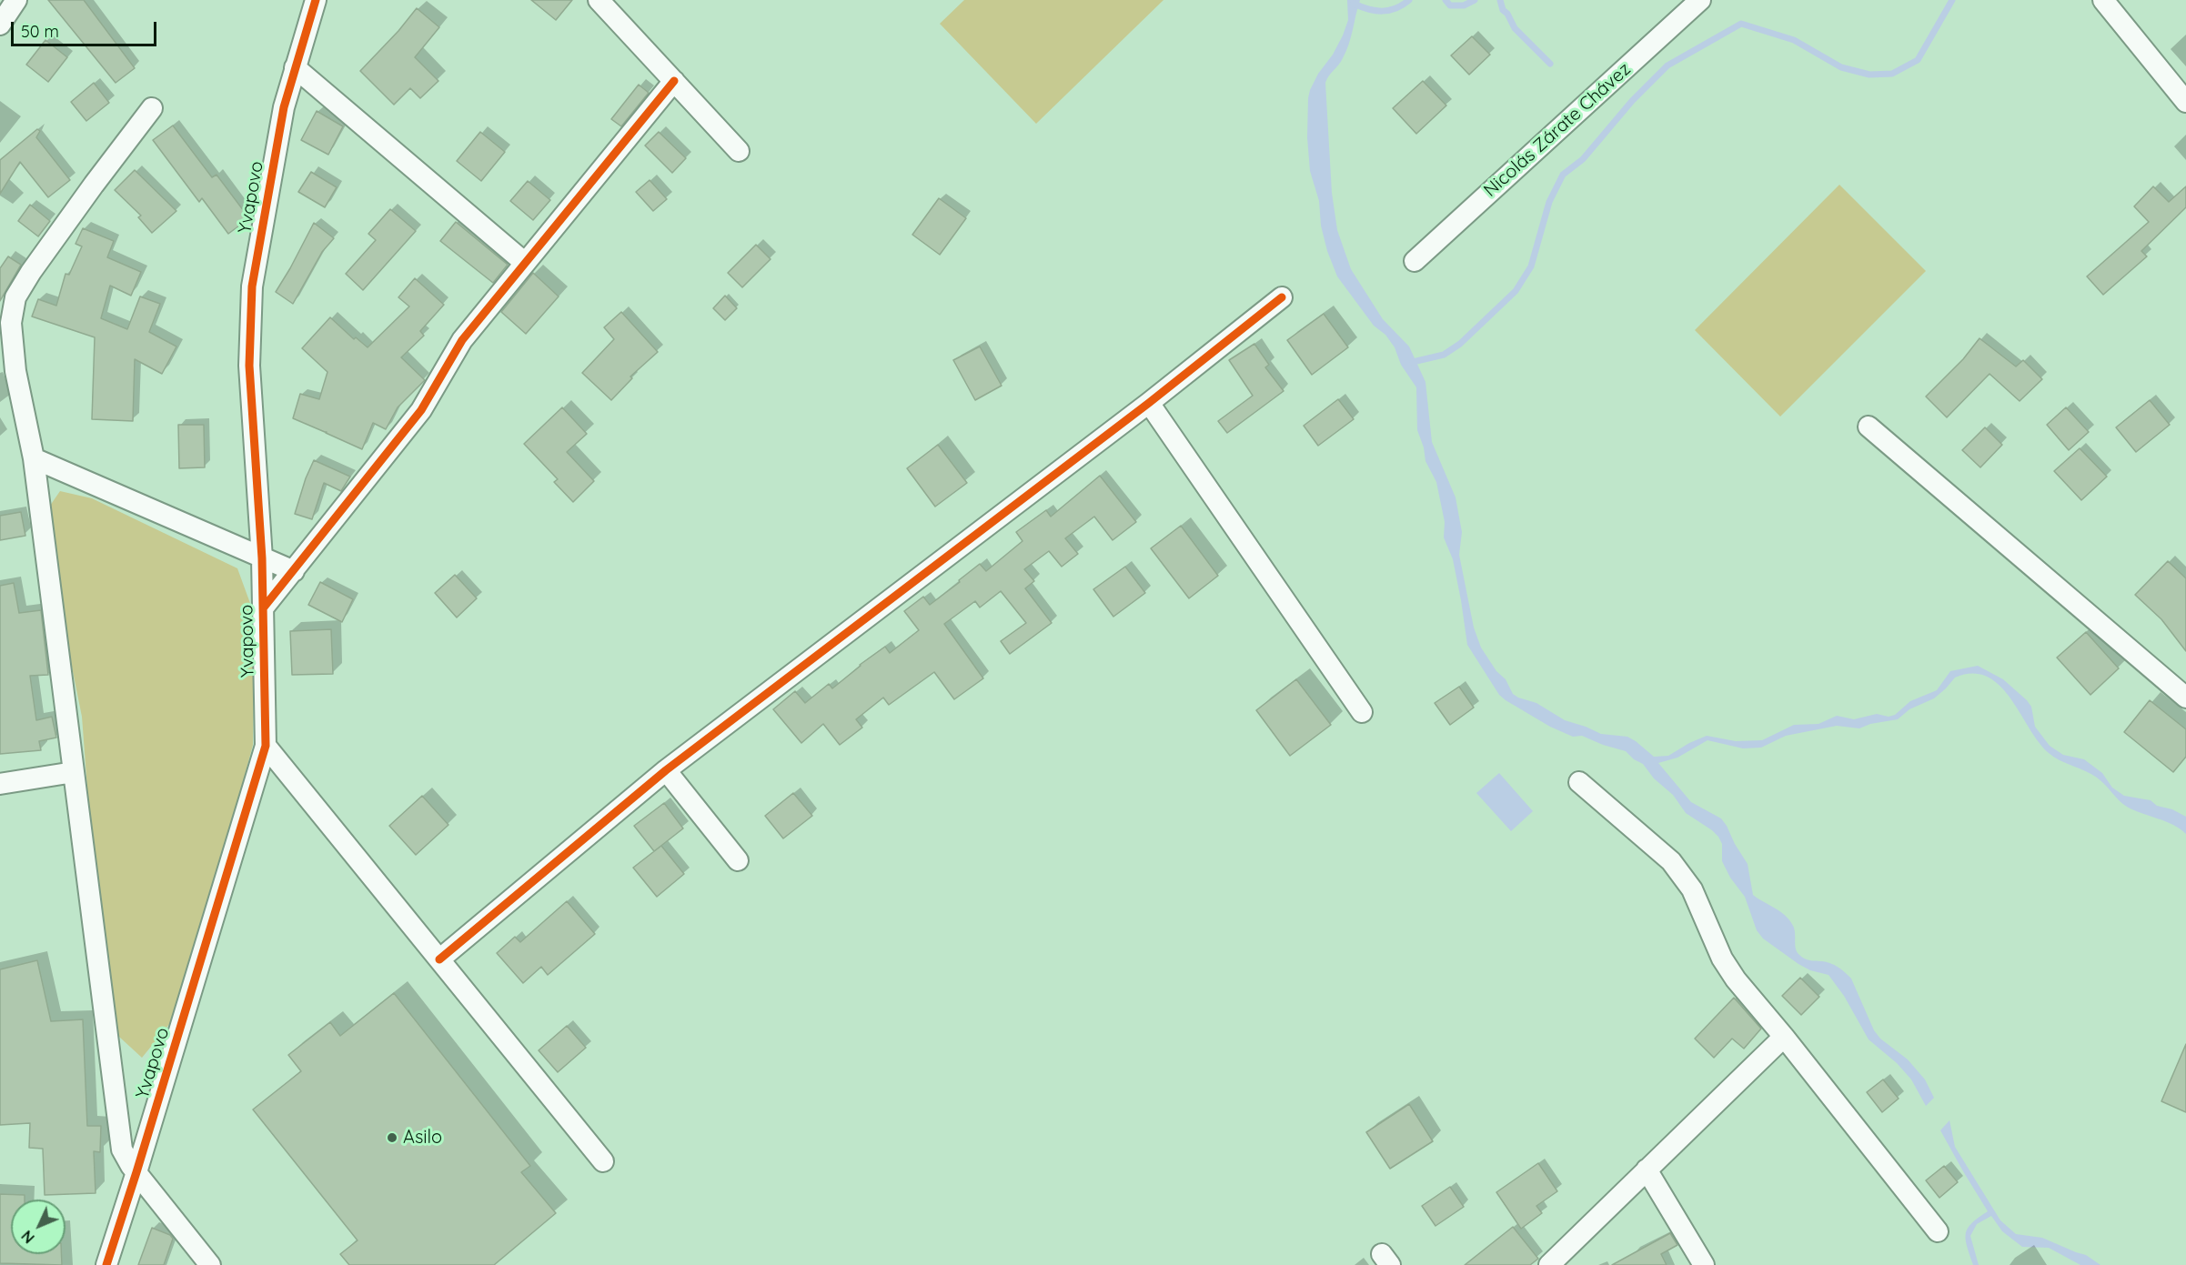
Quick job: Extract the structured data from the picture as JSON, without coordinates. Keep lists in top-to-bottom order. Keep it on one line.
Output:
{"streets":{"street":["Nicolás Zárate Chávez","Yvapovo"]},"places":["Asilo"],"scale_bar":"50 m","north":"bottom left"}
